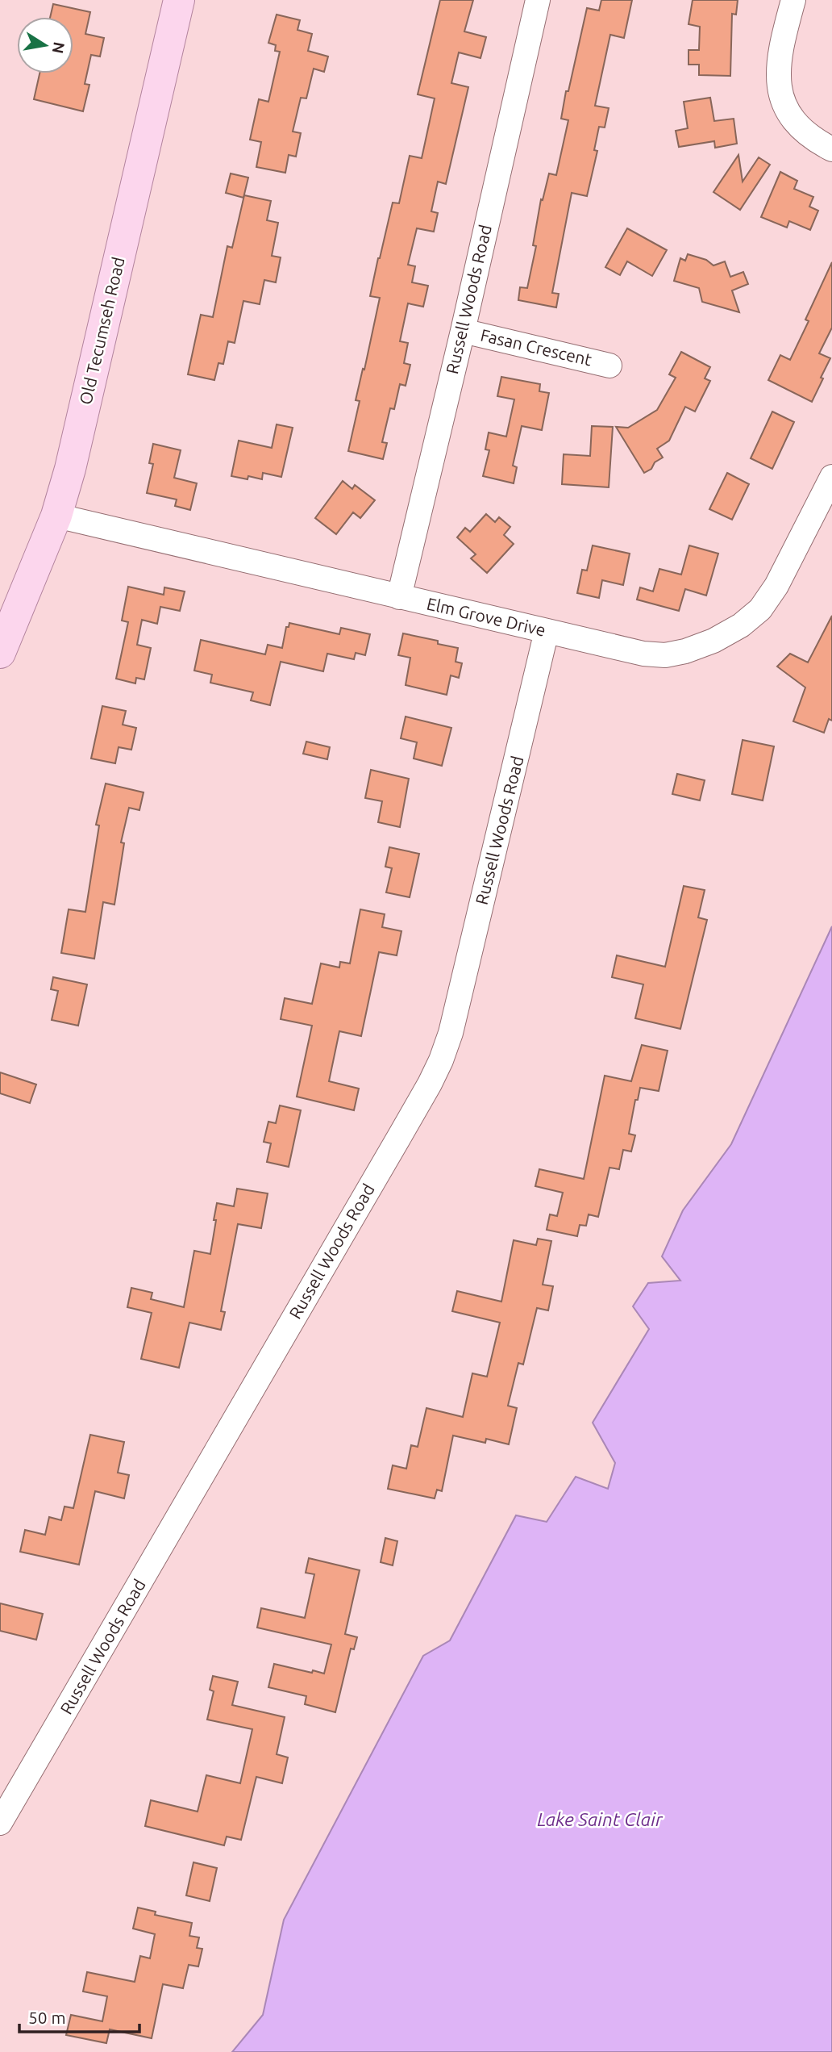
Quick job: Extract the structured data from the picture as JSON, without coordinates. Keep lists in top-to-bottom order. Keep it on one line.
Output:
{"streets":{"main road":["Old Tecumseh Road"],"street":["Russell Woods Road","Fasan Crescent","Elm Grove Drive"]},"crossings":[["Russell Woods Road","Fasan Crescent"],["Russell Woods Road","Elm Grove Drive"],["Old Tecumseh Road","Elm Grove Drive"]],"water":["Lake Saint Clair"],"scale_bar":"50 m","north":"right"}
